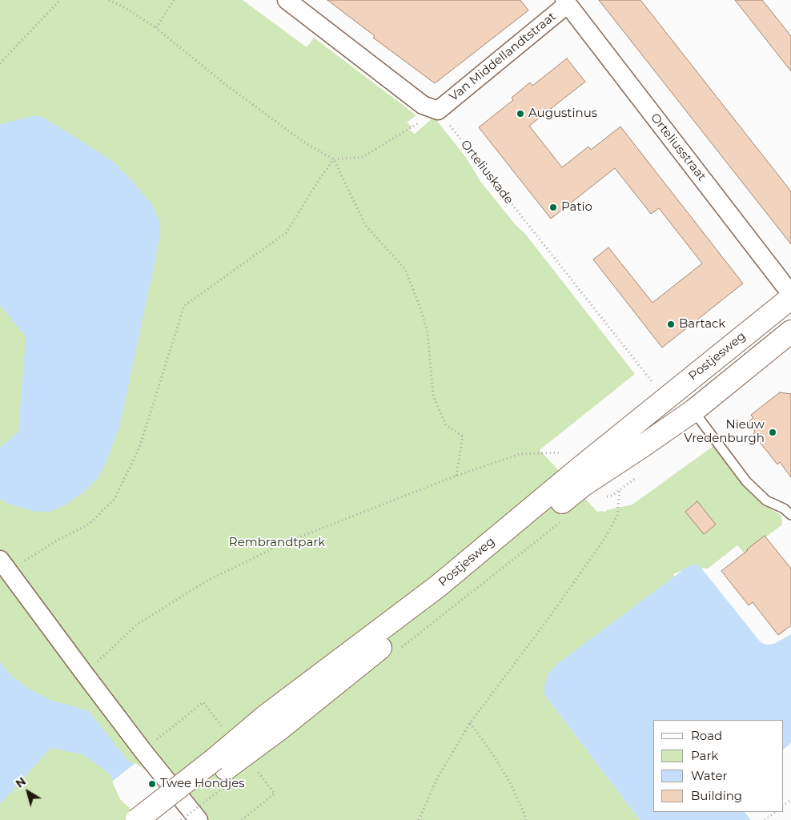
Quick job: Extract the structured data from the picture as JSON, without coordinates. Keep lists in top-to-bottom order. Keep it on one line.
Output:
{"streets":{"street":["Van Middellandtstraat","Orteliusstraat","Postjesweg"],"path":["Orteliuskade"]},"crossings":[["Van Middellandtstraat","Orteliusstraat"],["Van Middellandtstraat","Orteliuskade"]],"parks":["Rembrandtpark"],"places":["Augustinus","Patio","Bartack","Nieuw Vredenburgh","Twee Hondjes"],"legend":["Road","Park","Water","Building"],"north":"top left"}
